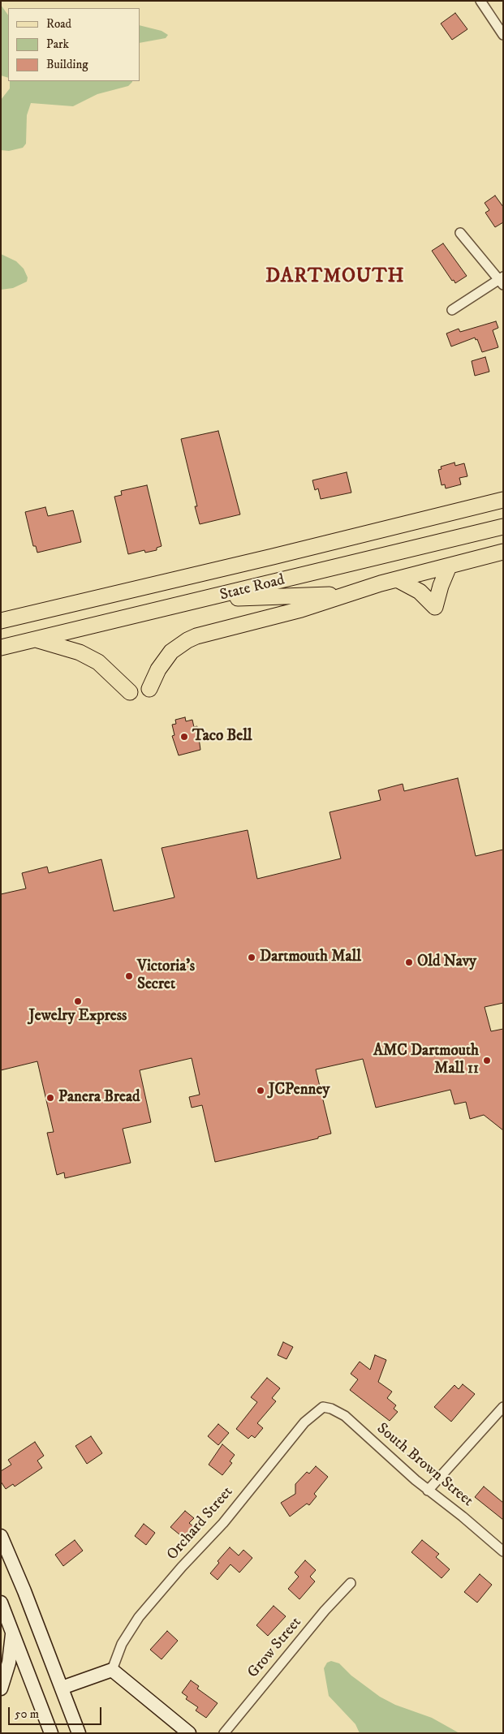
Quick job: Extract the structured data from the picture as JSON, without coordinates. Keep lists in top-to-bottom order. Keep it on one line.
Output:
{"streets":{"main road":["State Road"],"street":["South Brown Street","Orchard Street","Grow Street"]},"crossings":[["South Brown Street","Orchard Street"]],"districts":["DARTMOUTH"],"places":["Taco Bell","Dartmouth Mall","Old Navy","Victoria's Secret","Jewelry Express","AMC Dartmouth Mall 11","JCPenney","Panera Bread"],"legend":["Road","Park","Building"],"scale_bar":"50 m"}
